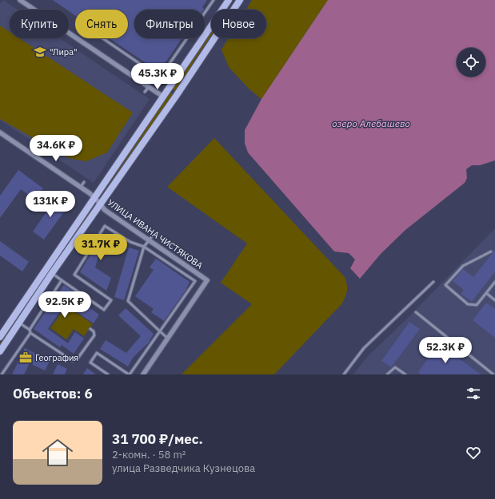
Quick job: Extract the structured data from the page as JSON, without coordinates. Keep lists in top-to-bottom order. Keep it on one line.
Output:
{"streets":{"street":["УЛИЦА ИВАНА ЧИСТЯКОВА"]},"water":["озеро Алебашево"],"places":{"school or university":["\"Лира\""],"office":["География"]},"page":{"chip":["Купить","Снять","Фильтры","Новое"],"price":["45.3K ₽","34.6K ₽","131K ₽","31.7K ₽","92.5K ₽","52.3K ₽"],"heading":"Объектов: 6","list":[{"name":"31 700 ₽/мес.","note":"2-комн. · 58 m² · улица Разведчика Кузнецова"}]}}
